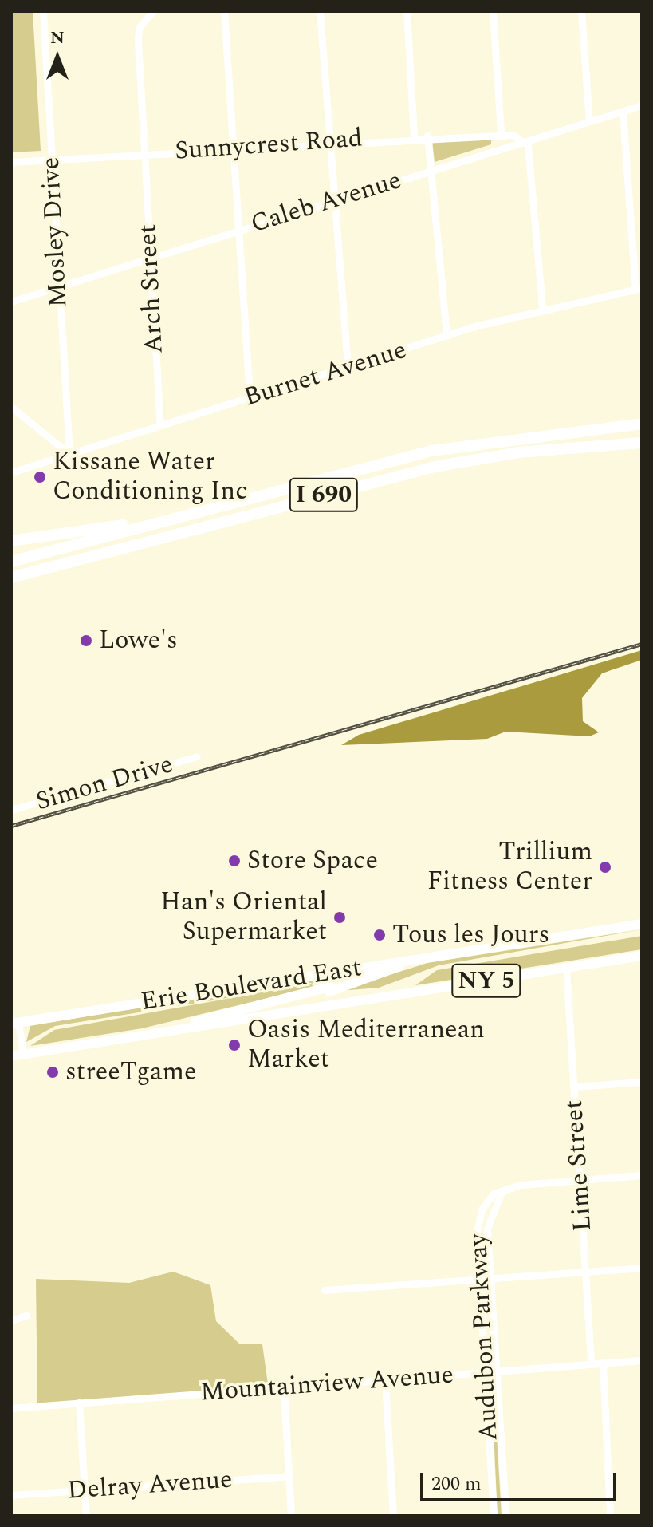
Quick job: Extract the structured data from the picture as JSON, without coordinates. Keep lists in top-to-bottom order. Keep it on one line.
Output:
{"streets":{"highway":["I 690"],"main road":["NY 5","Erie Boulevard East"],"street":["Sunnycrest Road","Caleb Avenue","Mosley Drive","Arch Street","Burnet Avenue","Simon Drive","Lime Street","Audubon Parkway","Mountainview Avenue","Delray Avenue"]},"crossings":[["Sunnycrest Road","Caleb Avenue"],["Sunnycrest Road","Mosley Drive"],["Sunnycrest Road","Arch Street"],["Caleb Avenue","Mosley Drive"],["Caleb Avenue","Arch Street"],["Mosley Drive","Burnet Avenue"],["Arch Street","Burnet Avenue"],["Erie Boulevard East","Lime Street"],["Lime Street","Mountainview Avenue"],["Audubon Parkway","Mountainview Avenue"]],"places":["Kissane Water Conditioning Inc","Lowe's","Store Space","Trillium Fitness Center","Han's Oriental Supermarket","Tous les Jours","Oasis Mediterranean Market","streeTgame"],"scale_bar":"200 m","north":"top"}
